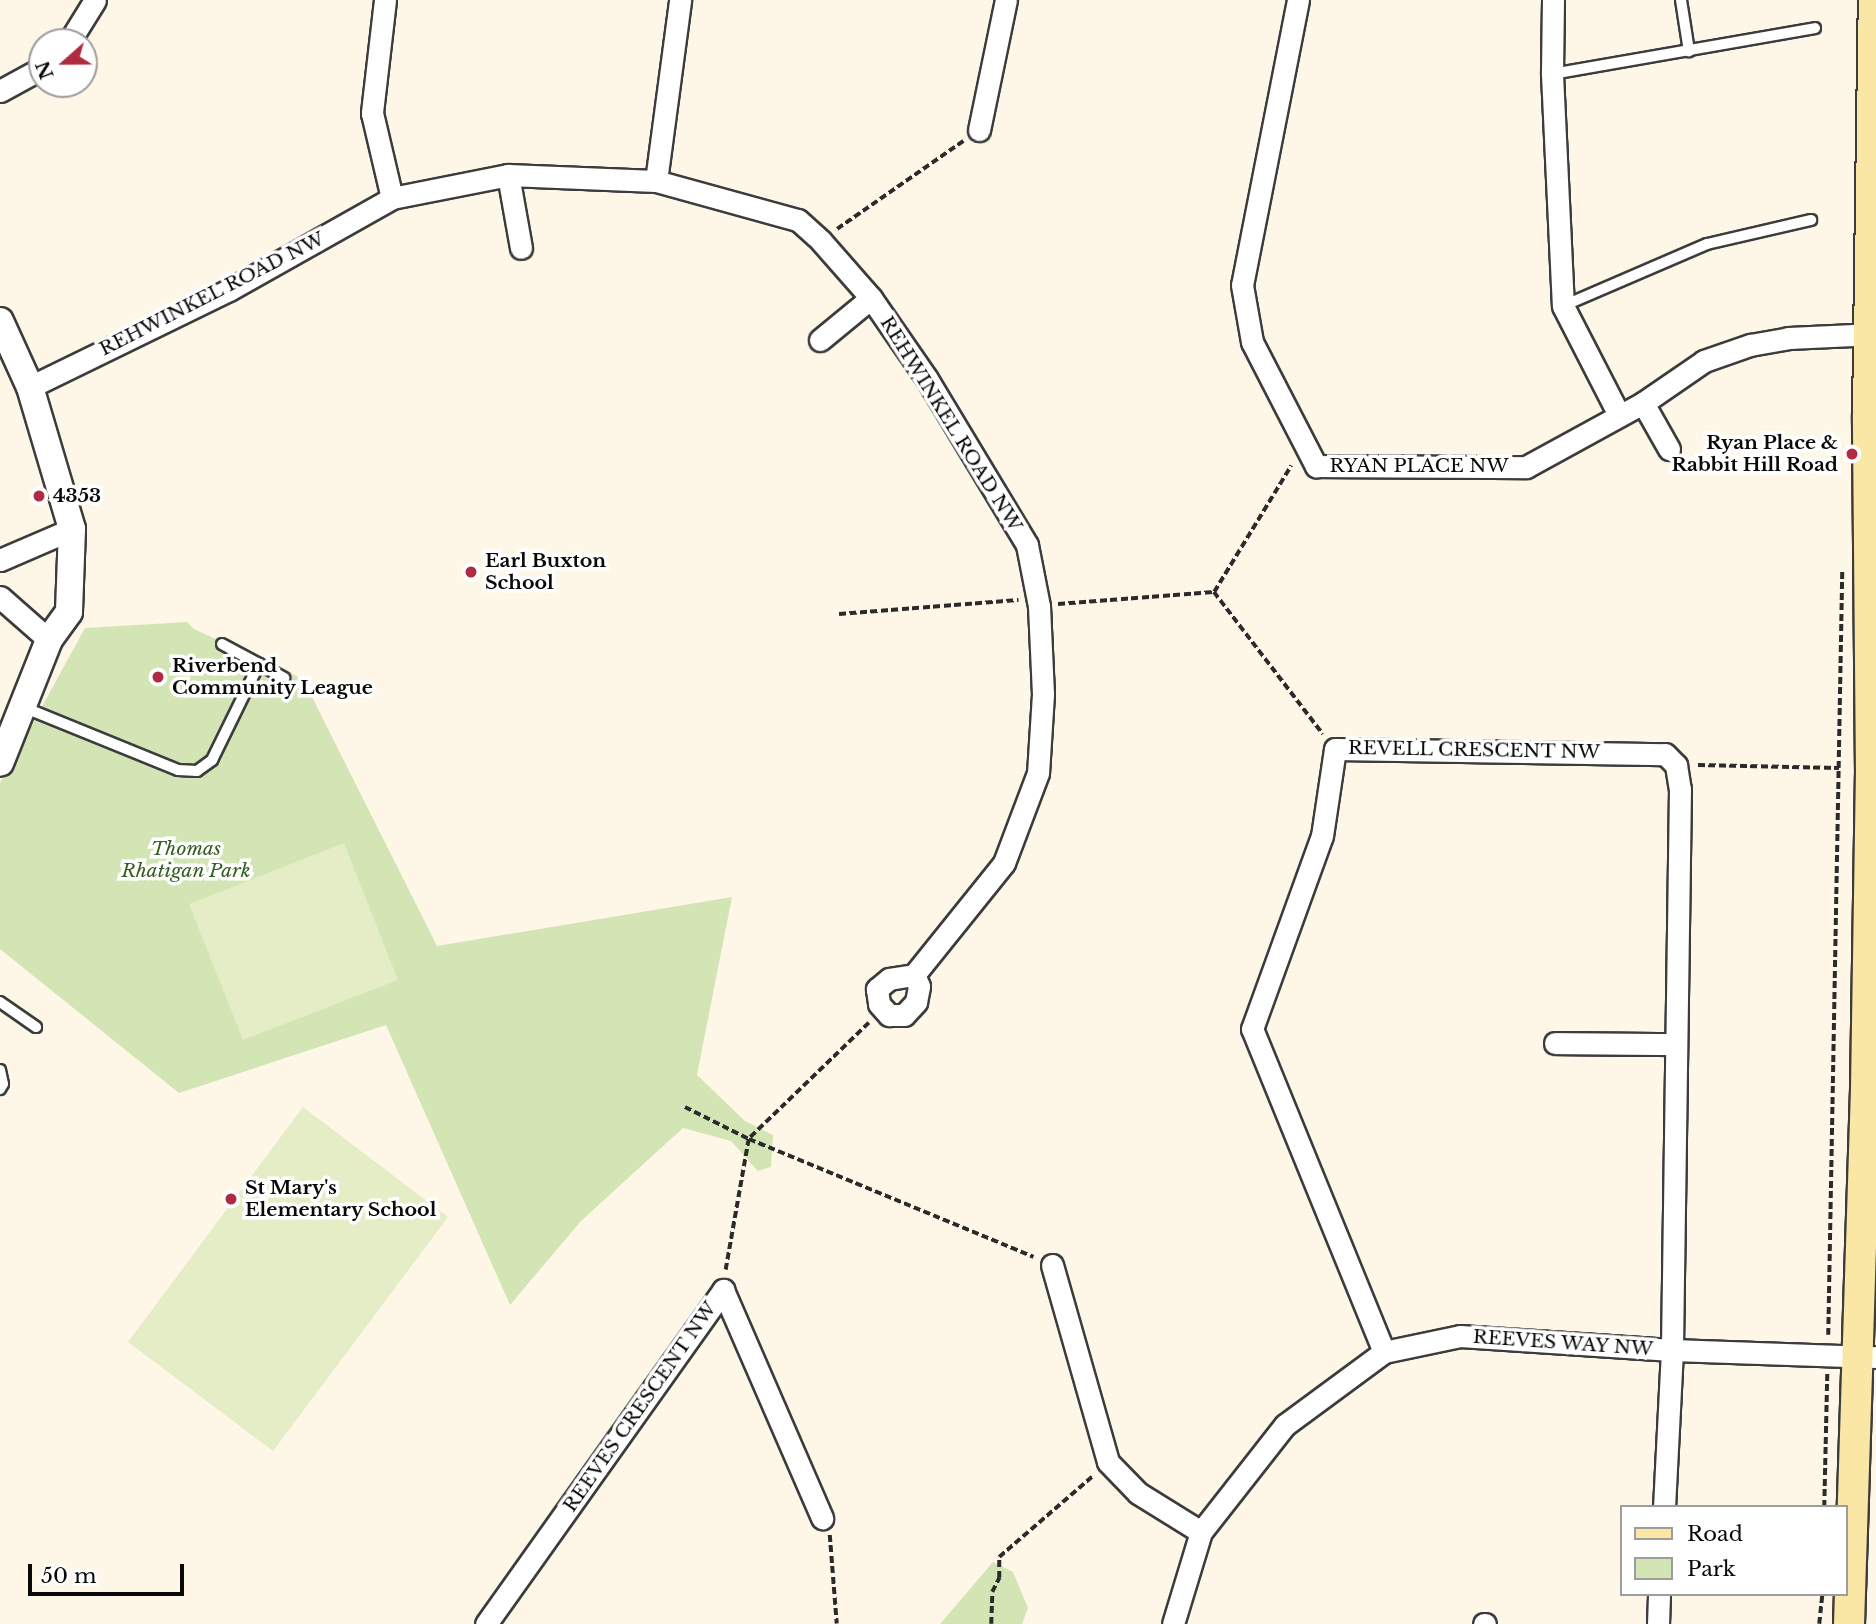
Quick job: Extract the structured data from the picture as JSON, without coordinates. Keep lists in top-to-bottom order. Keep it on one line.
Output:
{"streets":{"street":["REHWINKEL ROAD NW","RYAN PLACE NW","REVELL CRESCENT NW","REEVES WAY NW","REEVES CRESCENT NW"]},"crossings":[["REVELL CRESCENT NW","REEVES WAY NW"]],"parks":["Thomas Rhatigan Park"],"places":["Ryan Place & Rabbit Hill Road","4353","Earl Buxton School","Riverbend Community League","St Mary's Elementary School"],"legend":["Road","Park"],"scale_bar":"50 m","north":"left"}
